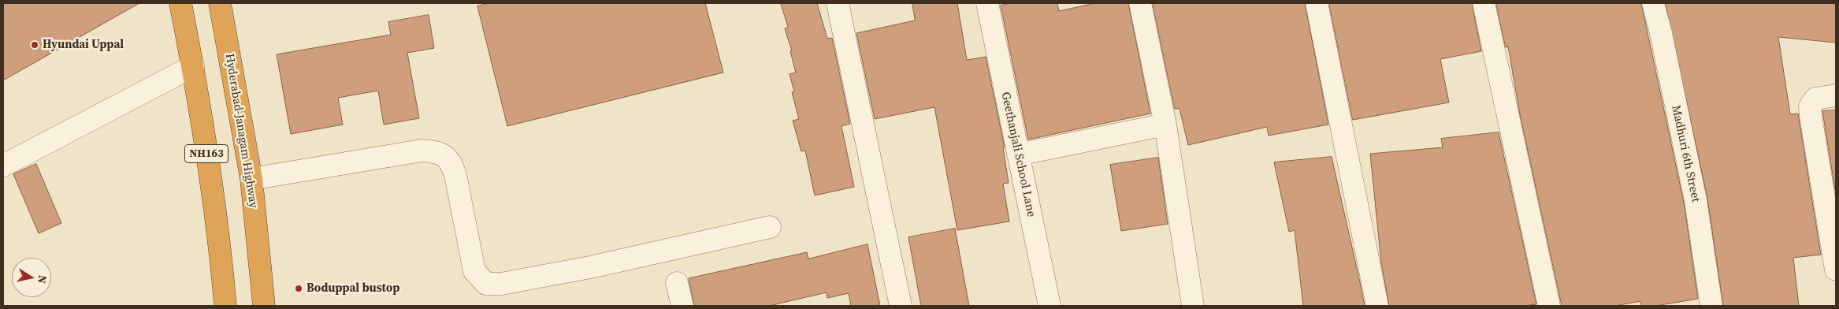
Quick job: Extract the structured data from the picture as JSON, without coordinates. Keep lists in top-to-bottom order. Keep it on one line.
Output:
{"streets":{"highway":["Hyderabad-Janagam Highway","NH163"],"street":["Madhuri 6th Street","Geethanjali School Lane"]},"places":["Hyundai Uppal","Boduppal bustop"],"north":"right"}
